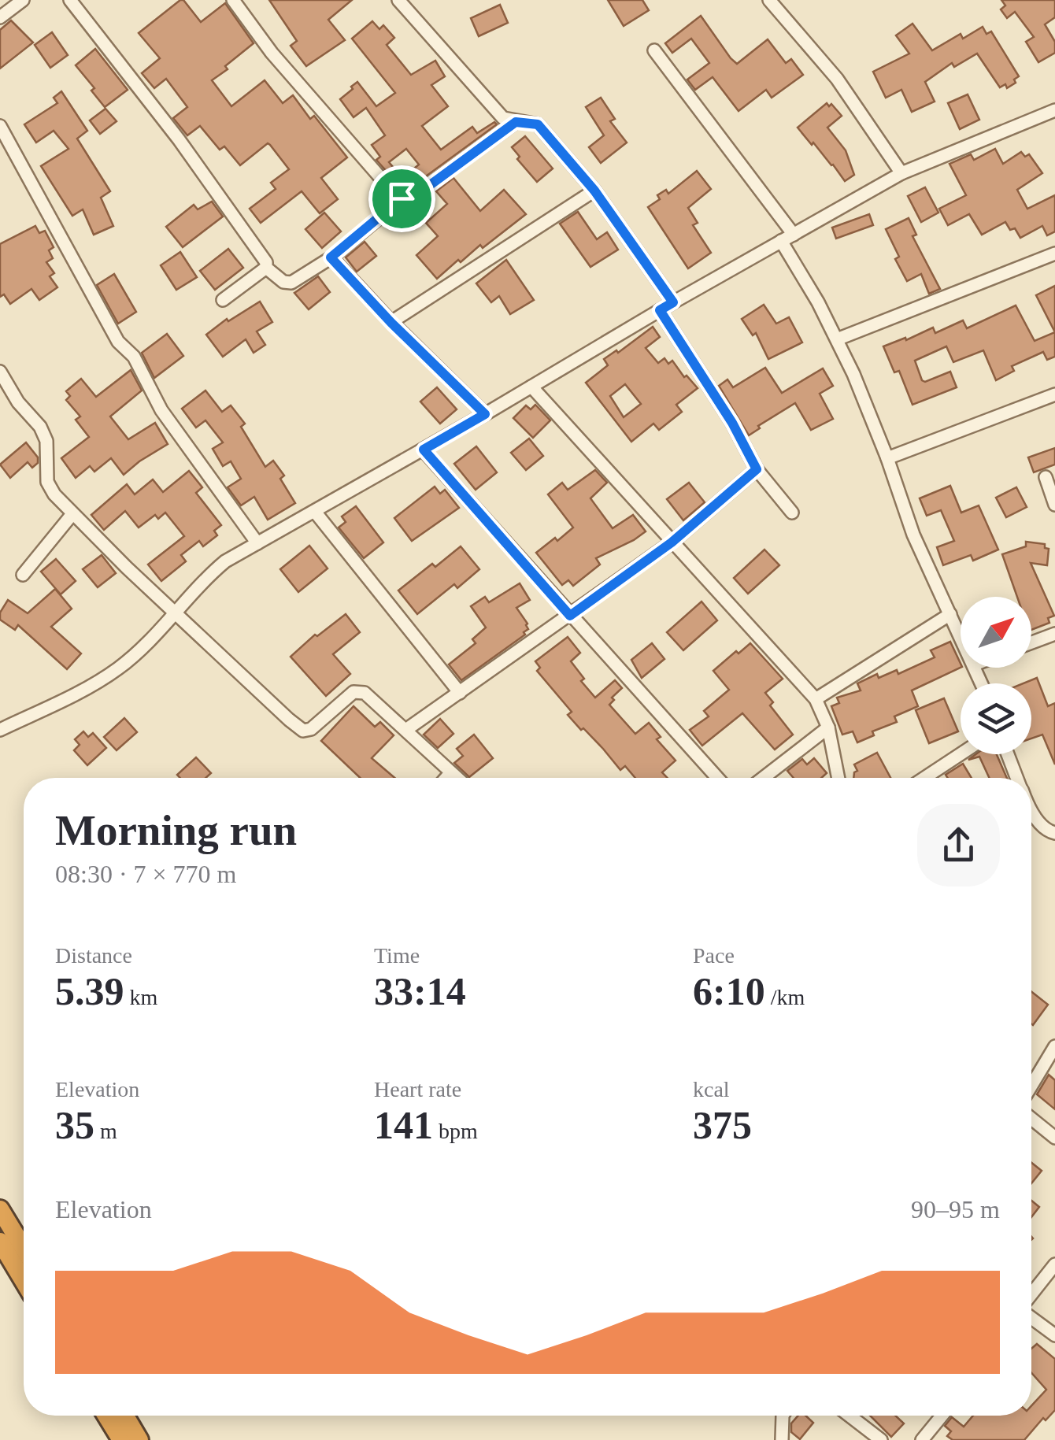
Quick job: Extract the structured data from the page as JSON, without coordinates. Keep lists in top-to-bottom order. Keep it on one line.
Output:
{"north":"top right","page":{"heading":["Morning run","08:30 · 7 × 770 m"],"stats":[["Distance","5.39 km"],["Time","33:14"],["Pace","6:10 /km"],["Elevation","35 m"],["Heart rate","141 bpm"],["kcal","375"]],"chart":["Elevation","90–95 m"]}}
